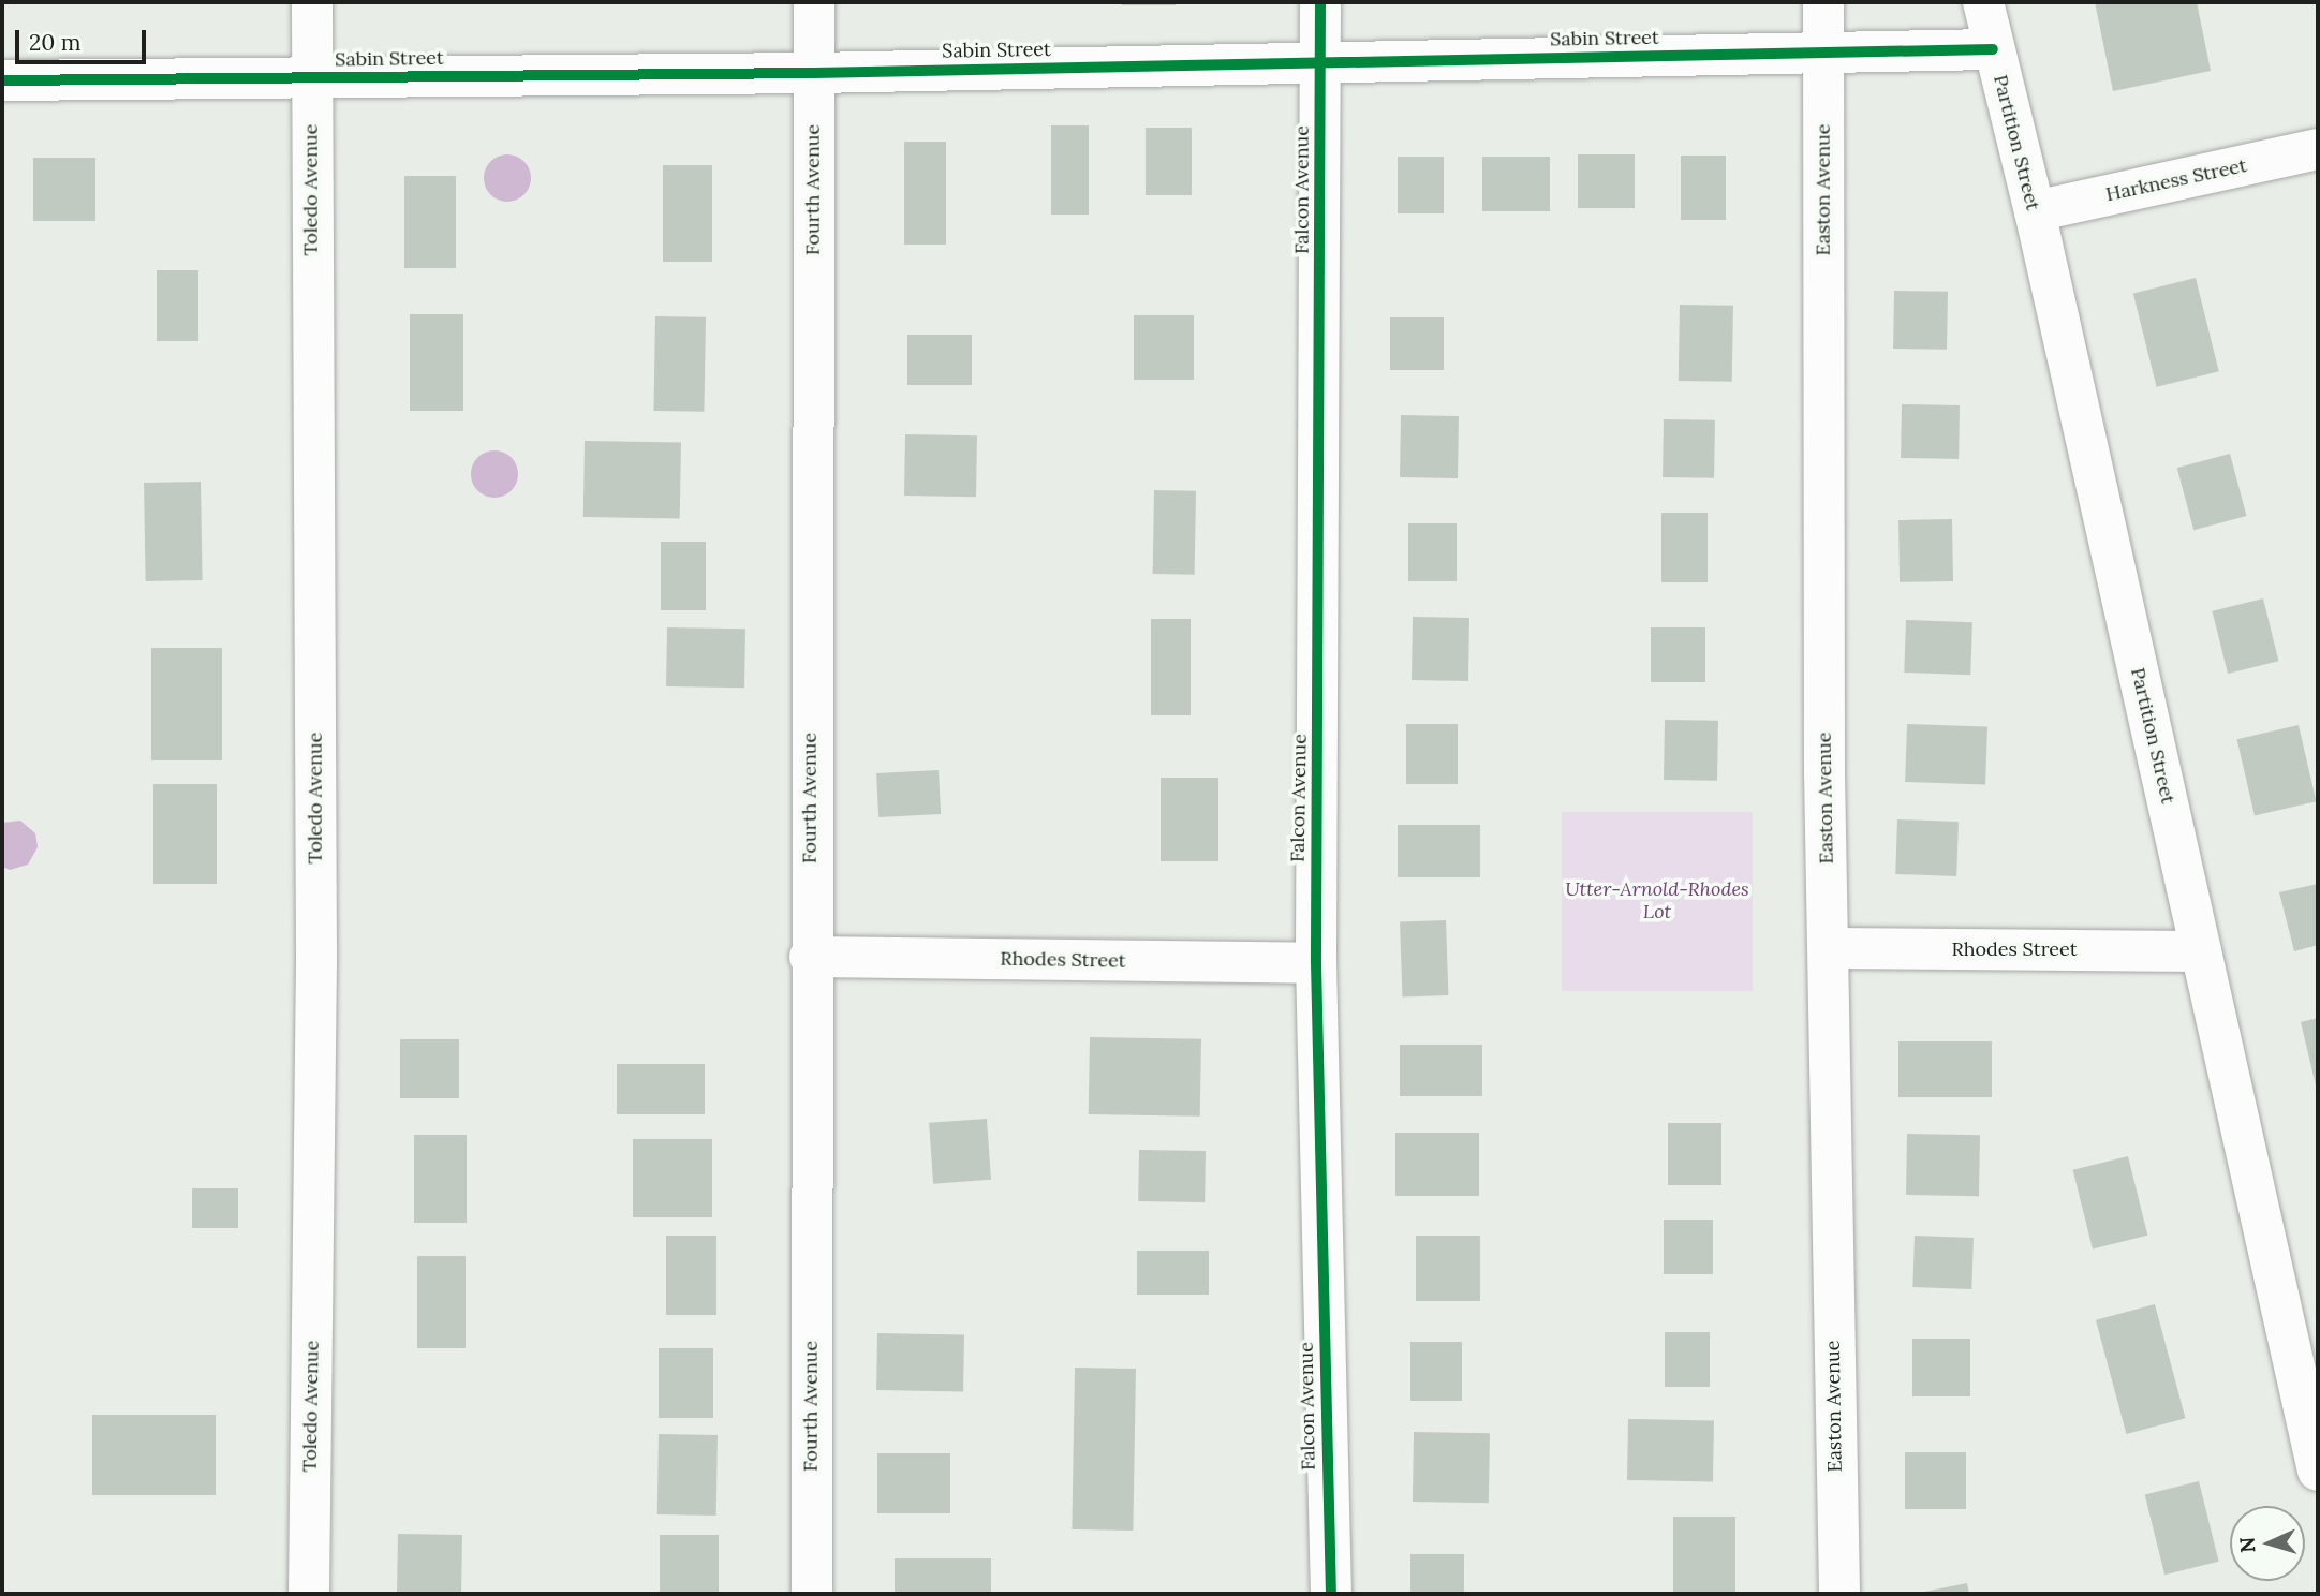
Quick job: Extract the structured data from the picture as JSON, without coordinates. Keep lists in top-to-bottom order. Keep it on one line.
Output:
{"streets":{"street":["Sabin Street","Partition Street","Harkness Street","Toledo Avenue","Fourth Avenue","Falcon Avenue","Easton Avenue","Rhodes Street"]},"crossings":[["Sabin Street","Partition Street"],["Sabin Street","Toledo Avenue"],["Sabin Street","Fourth Avenue"],["Sabin Street","Falcon Avenue"],["Sabin Street","Easton Avenue"],["Partition Street","Harkness Street"],["Partition Street","Rhodes Street"],["Fourth Avenue","Rhodes Street"],["Falcon Avenue","Rhodes Street"],["Easton Avenue","Rhodes Street"]],"parks":["Utter-Arnold-Rhodes Lot"],"scale_bar":"20 m","north":"left"}
